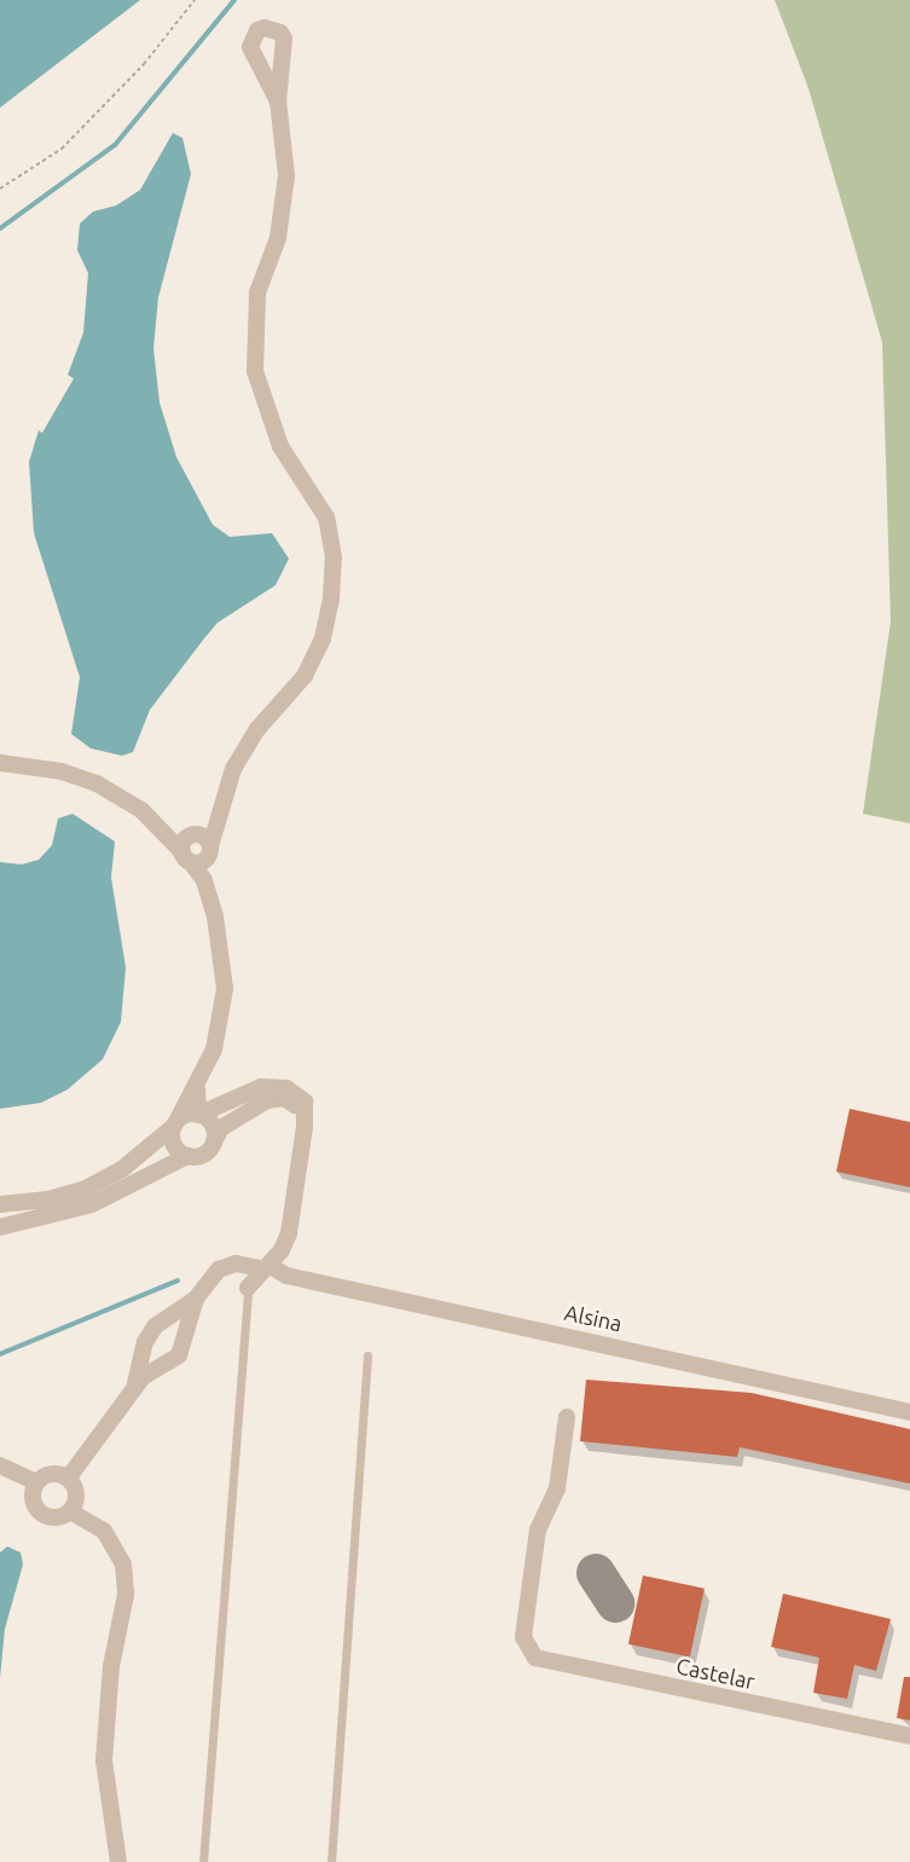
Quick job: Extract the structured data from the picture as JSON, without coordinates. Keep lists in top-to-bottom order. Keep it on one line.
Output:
{"streets":{"street":["Alsina","Castelar"]}}
